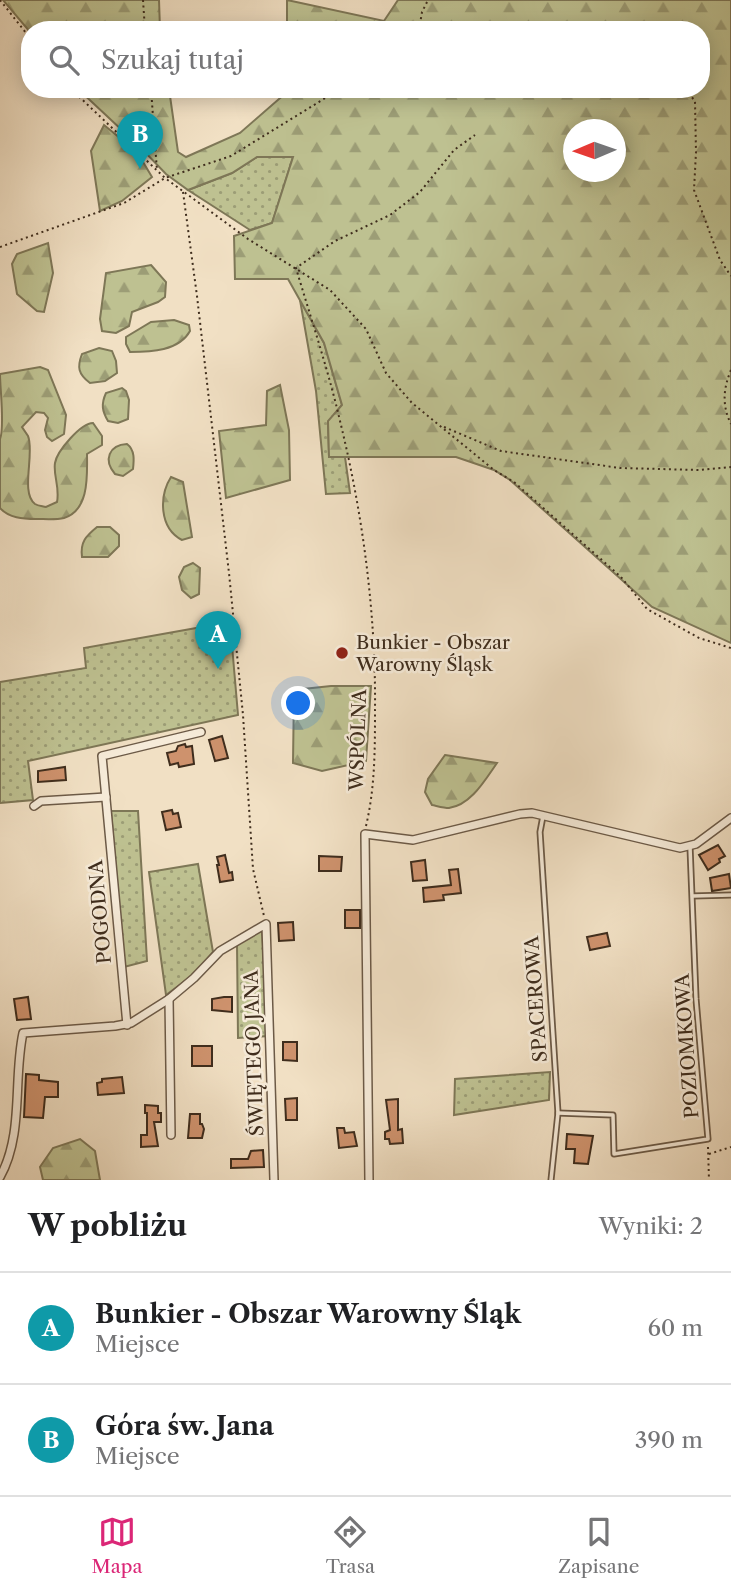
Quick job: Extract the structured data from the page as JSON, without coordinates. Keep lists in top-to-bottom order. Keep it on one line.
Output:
{"streets":{"street":["POGODNA","ŚWIĘTEGO JANA"],"lane":["SPACEROWA","POZIOMKOWA"],"path":["WSPÓLNA"]},"crossings":[["SPACEROWA","POZIOMKOWA"]],"places":["Bunkier - Obszar Warowny Śląsk"],"north":"left","page":{"search":"Szukaj tutaj","pins":["B","A"],"heading":["W pobliżu","Wyniki: 2"],"list":[{"mark":"A","name":"Bunkier - Obszar Warowny Śląk","note":"Miejsce","value":"60 m"},{"mark":"B","name":"Góra św. Jana","note":"Miejsce","value":"390 m"}],"nav":["Mapa","Trasa","Zapisane"]}}
